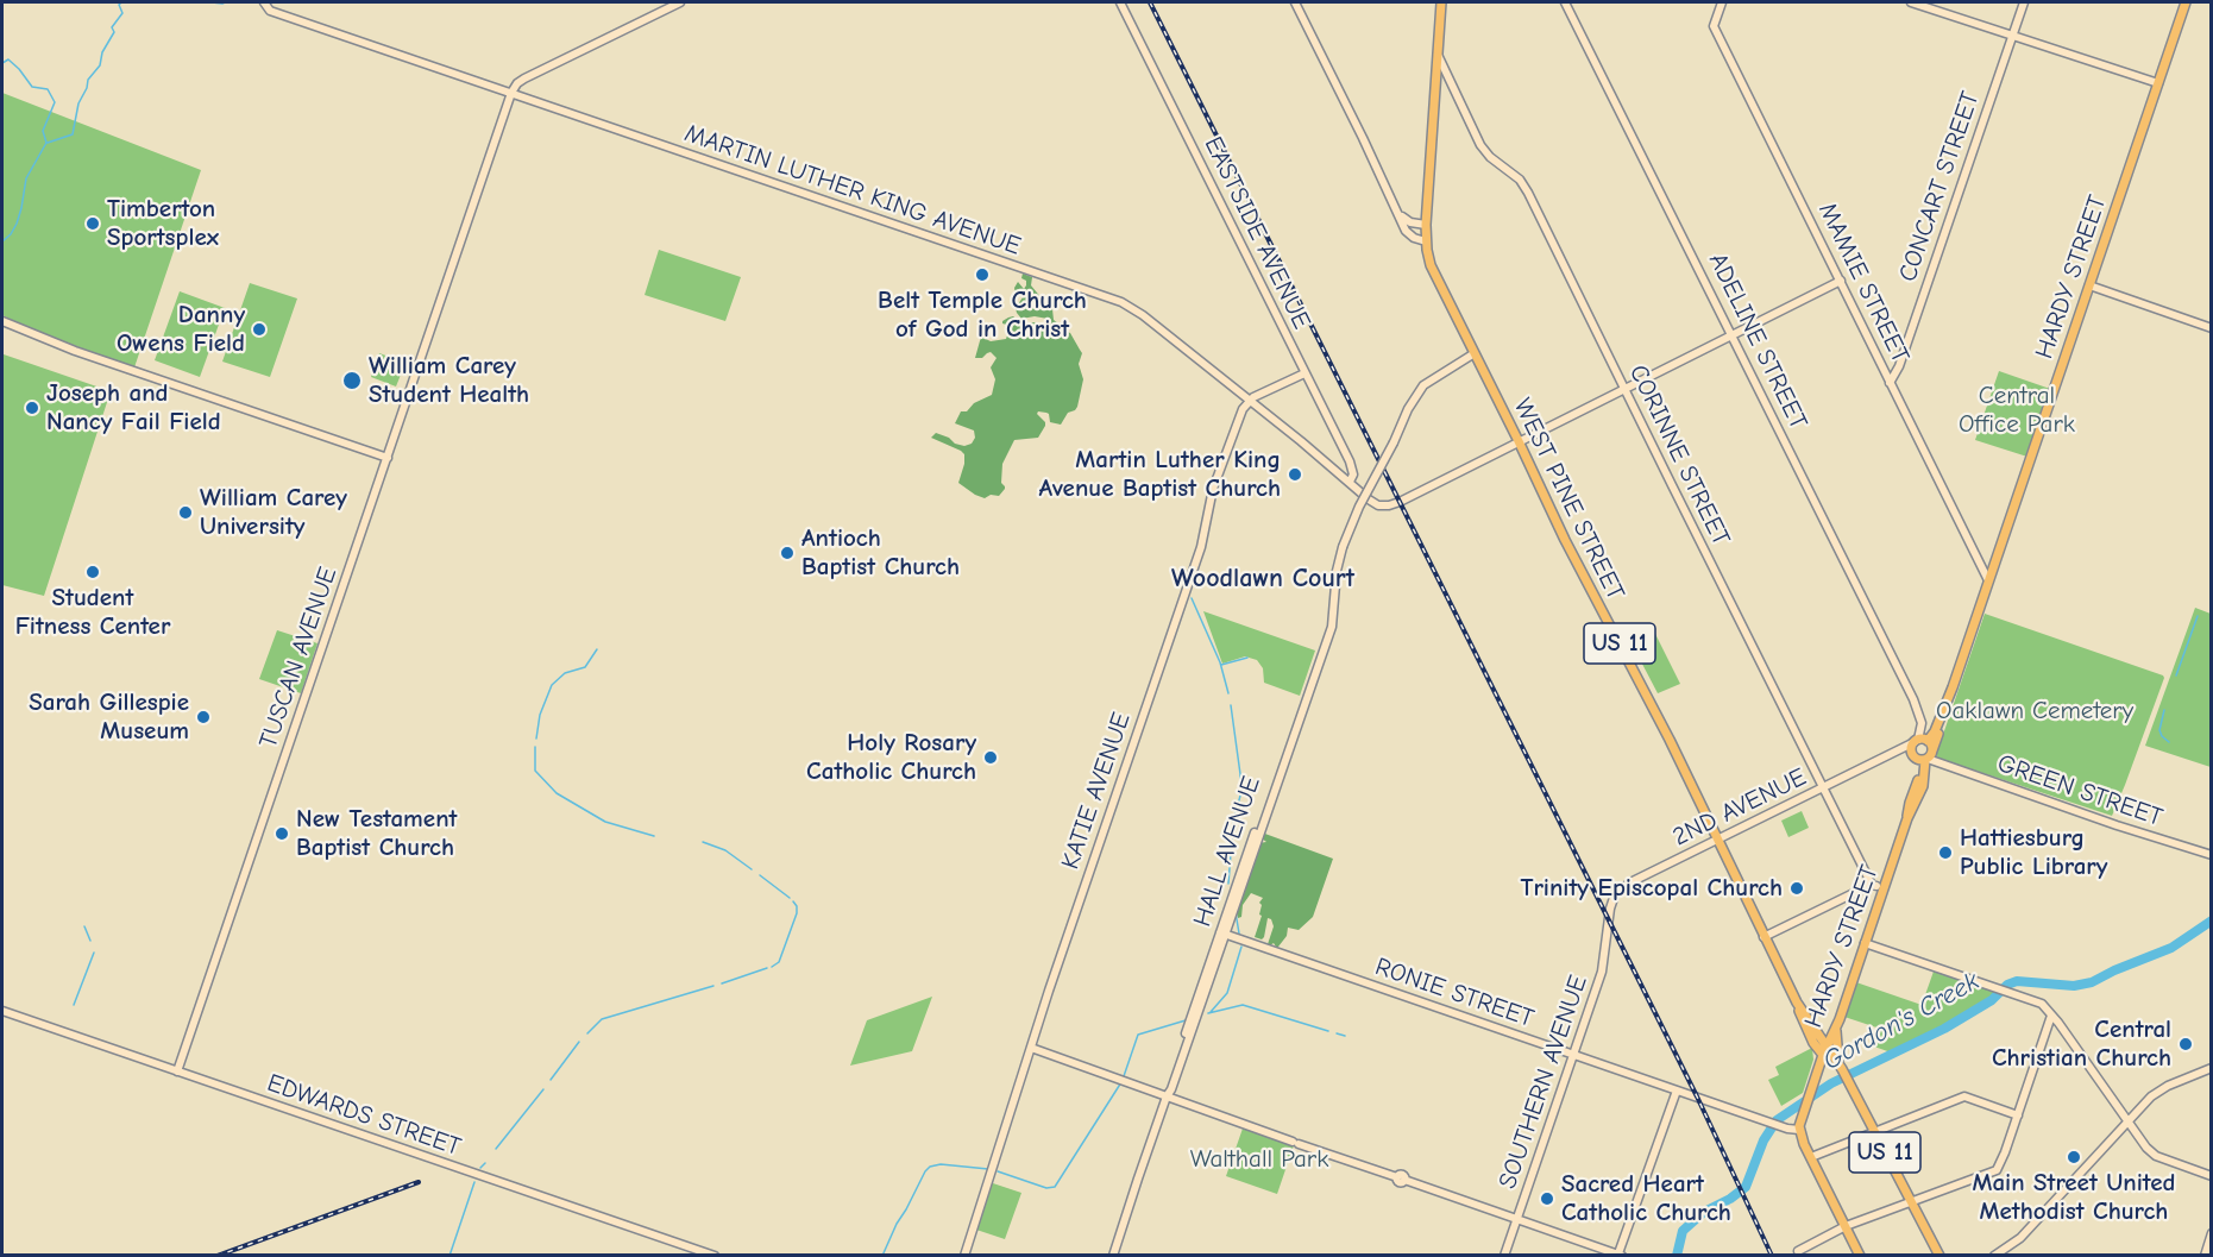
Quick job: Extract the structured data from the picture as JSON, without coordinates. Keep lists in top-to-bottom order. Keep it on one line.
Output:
{"streets":{"main road":["HARDY STREET","WEST PINE STREET","US 11"],"street":["CONCART STREET","MARTIN LUTHER KING AVENUE","EASTSIDE AVENUE","MAMIE STREET","ADELINE STREET","CORINNE STREET","TUSCAN AVENUE","KATIE AVENUE","GREEN STREET","2ND AVENUE","HALL AVENUE","RONIE STREET","SOUTHERN AVENUE","EDWARDS STREET"]},"crossings":[["CONCART STREET","MAMIE STREET"],["MARTIN LUTHER KING AVENUE","EASTSIDE AVENUE"],["MARTIN LUTHER KING AVENUE","WEST PINE STREET"],["MARTIN LUTHER KING AVENUE","TUSCAN AVENUE"],["MARTIN LUTHER KING AVENUE","KATIE AVENUE"],["HARDY STREET","MAMIE STREET"],["HARDY STREET","ADELINE STREET"],["HARDY STREET","WEST PINE STREET"],["HARDY STREET","US 11"],["HARDY STREET","GREEN STREET"],["HARDY STREET","2ND AVENUE"],["HARDY STREET","RONIE STREET"],["ADELINE STREET","2ND AVENUE"],["CORINNE STREET","US 11"],["CORINNE STREET","2ND AVENUE"],["WEST PINE STREET","US 11"],["WEST PINE STREET","2ND AVENUE"],["WEST PINE STREET","HALL AVENUE"],["US 11","RONIE STREET"],["TUSCAN AVENUE","EDWARDS STREET"],["2ND AVENUE","SOUTHERN AVENUE"],["HALL AVENUE","RONIE STREET"],["RONIE STREET","SOUTHERN AVENUE"]],"districts":["Woodlawn Court"],"water":["Gordon's Creek"],"parks":["Central Office Park","Oaklawn Cemetery","Walthall Park"],"places":["Timberton Sportsplex","Belt Temple Church of God in Christ","Danny Owens Field","William Carey Student Health","Joseph and Nancy Fail Field","Martin Luther King Avenue Baptist Church","William Carey University","Antioch Baptist Church","Student Fitness Center","Sarah Gillespie Museum","Holy Rosary Catholic Church","New Testament Baptist Church","Hattiesburg Public Library","Trinity Episcopal Church","Central Christian Church","Main Street United Methodist Church","Sacred Heart Catholic Church"]}
